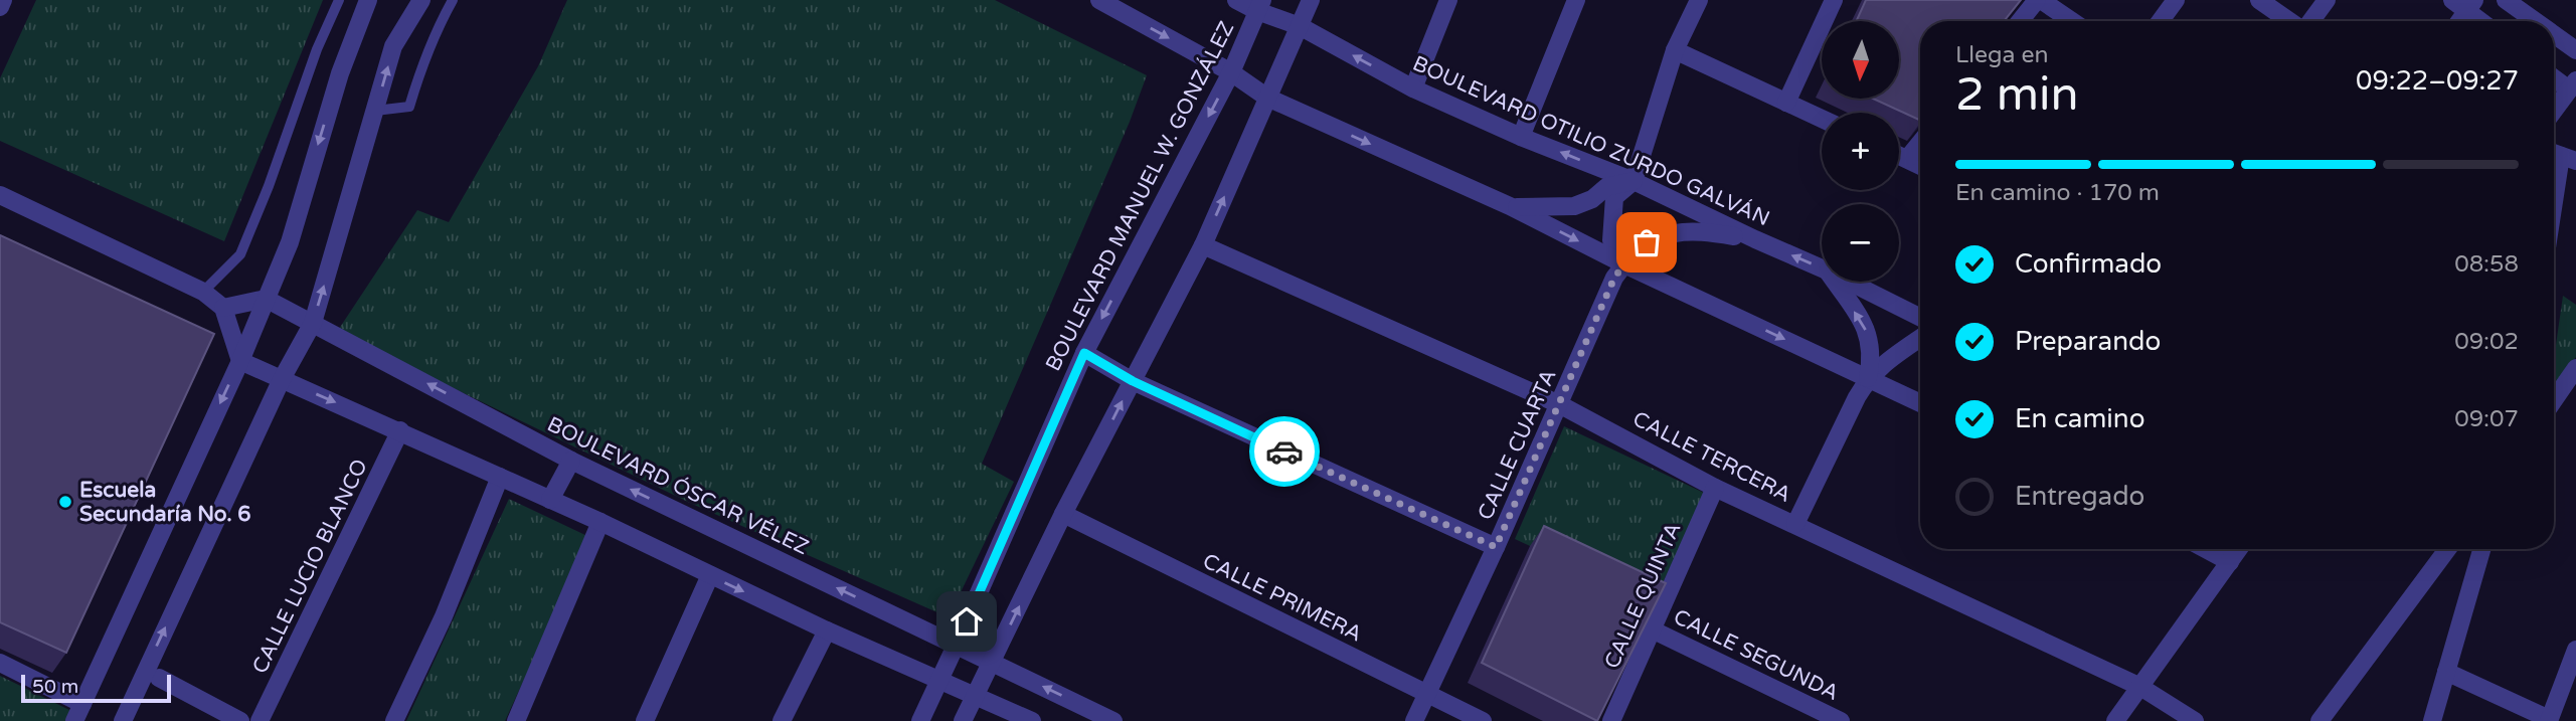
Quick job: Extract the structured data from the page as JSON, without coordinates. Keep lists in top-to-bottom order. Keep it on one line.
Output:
{"streets":{"street":["BOULEVARD OTILIO ZURDO GALVÁN","BOULEVARD MANUEL W. GONZÁLEZ","CALLE CUARTA","CALLE TERCERA","BOULEVARD ÓSCAR VÉLEZ","CALLE LUCIO BLANCO","CALLE QUINTA","CALLE PRIMERA","CALLE SEGUNDA"]},"crossings":[["BOULEVARD OTILIO ZURDO GALVÁN","BOULEVARD MANUEL W. GONZÁLEZ"],["BOULEVARD OTILIO ZURDO GALVÁN","CALLE CUARTA"],["BOULEVARD MANUEL W. GONZÁLEZ","BOULEVARD ÓSCAR VÉLEZ"],["CALLE CUARTA","CALLE TERCERA"],["CALLE CUARTA","CALLE PRIMERA"],["CALLE TERCERA","CALLE QUINTA"],["CALLE QUINTA","CALLE SEGUNDA"]],"places":["Escuela Secundaría No. 6"],"scale_bar":"50 m","north":"bottom","page":{"map_buttons":["+","−"],"heading":["2 min","Llega en","09:22–09:27"],"bar":"En camino · 170 m","list":[["Confirmado","08:58"],["Preparando","09:02"],["En camino","09:07"],"Entregado"],"scale":"50 m"}}
